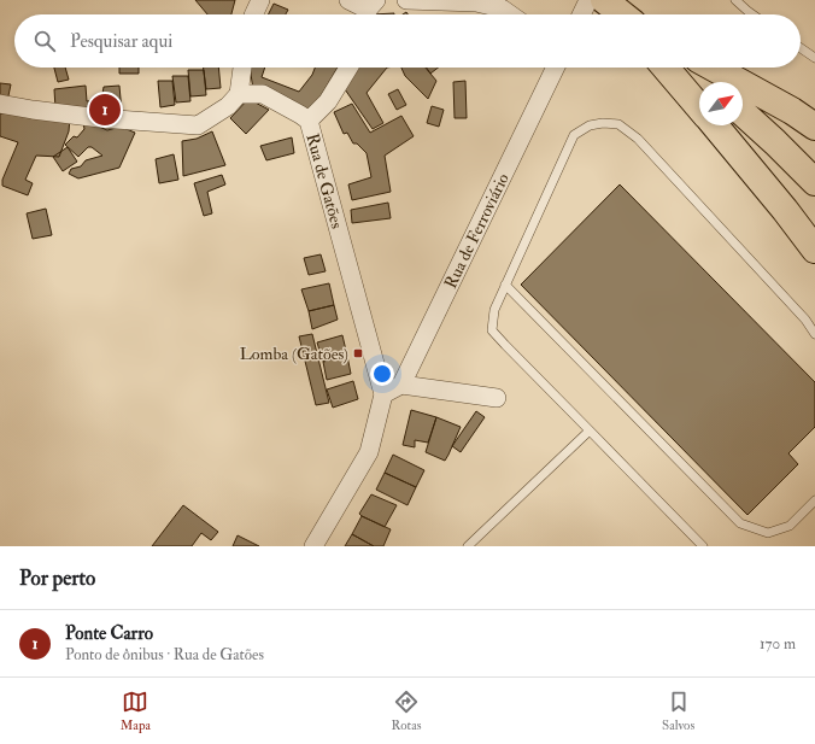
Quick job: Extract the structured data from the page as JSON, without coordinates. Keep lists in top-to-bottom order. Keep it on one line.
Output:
{"streets":{"street":["Rua de Gatões","Rua de Ferroviário"]},"places":{"transit":["Lomba (Gatões)"]},"north":"top right","page":{"search":"Pesquisar aqui","pins":"1","heading":"Por perto","list":[{"mark":"1","name":"Ponte Carro","note":"Ponto de ônibus · Rua de Gatões","value":"170 m"}],"nav":["Mapa","Rotas","Salvos"]}}
